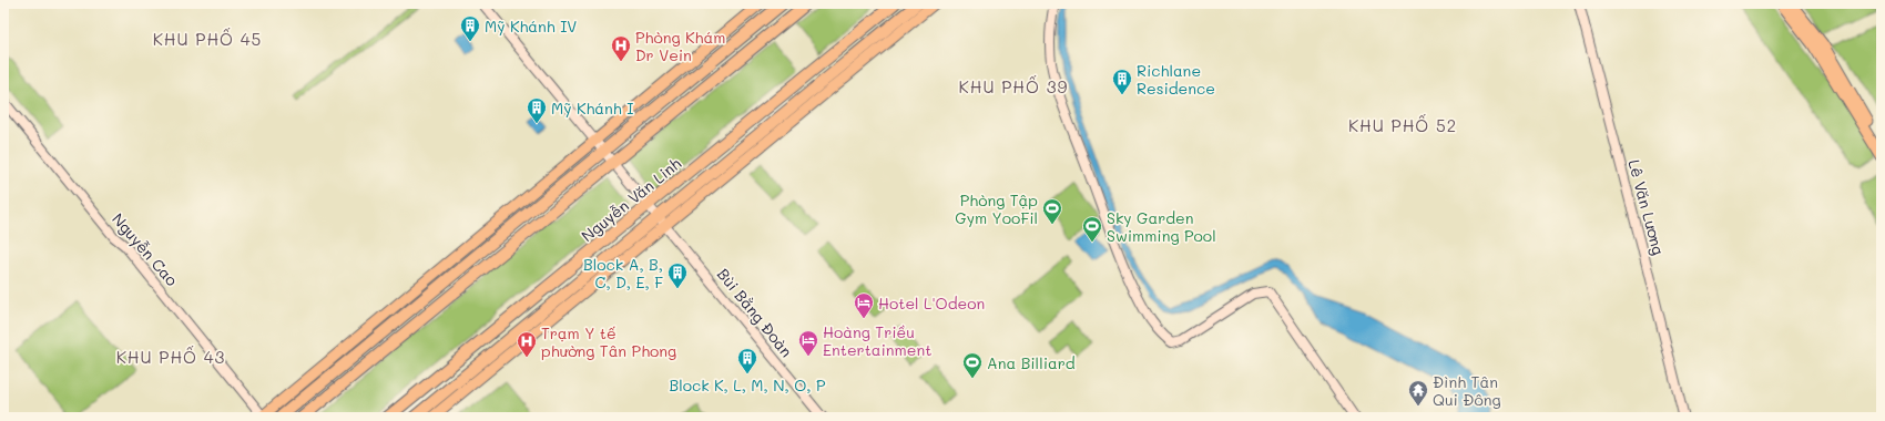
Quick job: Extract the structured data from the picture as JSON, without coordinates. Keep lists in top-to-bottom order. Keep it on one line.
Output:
{"streets":{"highway":["Nguyễn Văn Linh"],"street":["Lê Văn Lương","Nguyễn Cao","Bùi Bằng Đoàn"]},"crossings":[["Nguyễn Văn Linh","Bùi Bằng Đoàn"]],"districts":["KHU PHỐ 45","KHU PHỐ 39","KHU PHỐ 52","KHU PHỐ 43"],"places":{"building":["Mỹ Khánh IV","Richlane Residence","Mỹ Khánh I","Block A, B, C, D, E, F","Block K, L, M, N, O, P"],"hospital":["Phòng Khám Dr Vein","Trạm Y tế phường Tân Phong"],"sports":["Phòng Tập Gym YooFil","Sky Garden Swimming Pool","Ana Billiard"],"hotel":["Hotel L'Odeon","Hoàng Triều Entertainment"],"temple":["Đình Tân Qui Đông"]}}
